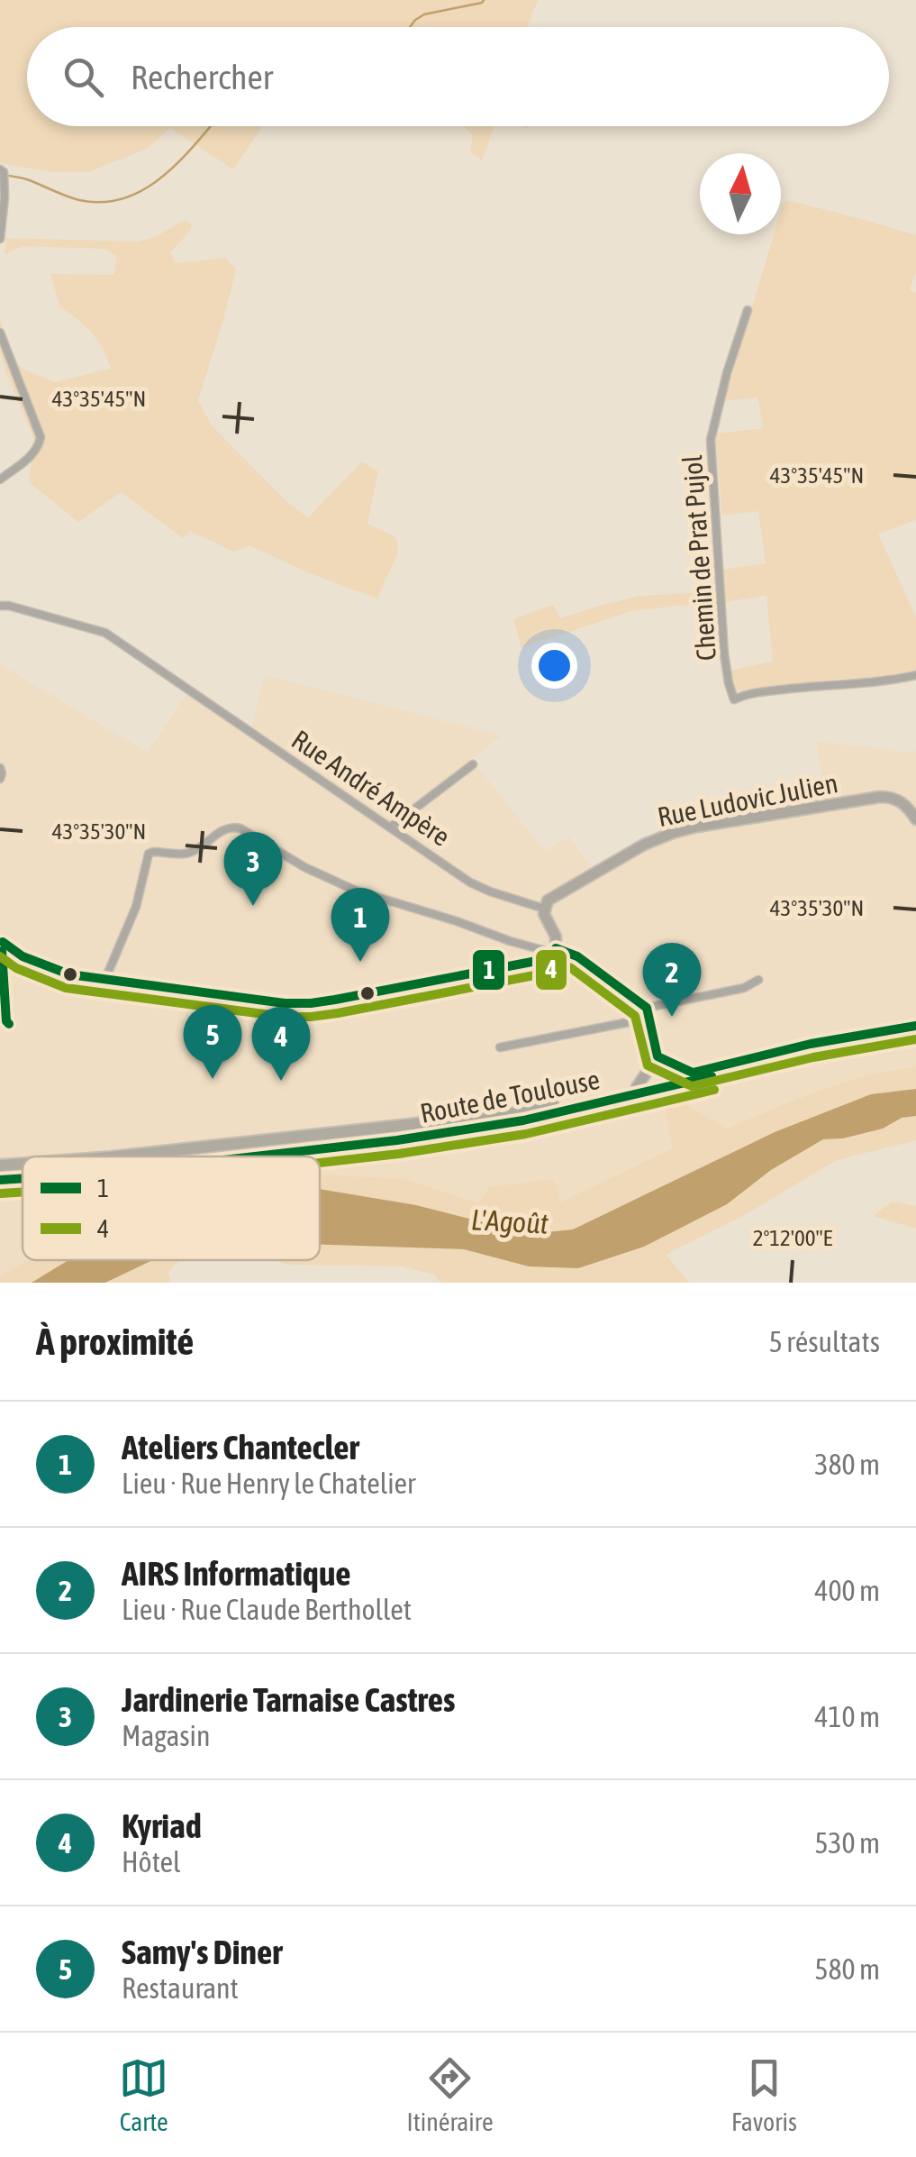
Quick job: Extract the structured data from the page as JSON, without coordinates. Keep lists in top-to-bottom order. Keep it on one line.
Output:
{"streets":{"main road":["Rue Ludovic Julien","Route de Toulouse"],"street":["Chemin de Prat Pujol","Rue André Ampère"]},"crossings":[["Rue André Ampère","Rue Ludovic Julien"]],"water":["L'Agoût"],"lines":["transit line 1","transit line 4"],"legend":["1","4"],"north":"top","page":{"search":"Rechercher","pins":["3","1","2","5","4"],"heading":["À proximité","5 résultats"],"list":[{"mark":"1","name":"Ateliers Chantecler","note":"Lieu · Rue Henry le Chatelier","value":"380 m"},{"mark":"2","name":"AIRS Informatique","note":"Lieu · Rue Claude Berthollet","value":"400 m"},{"mark":"3","name":"Jardinerie Tarnaise Castres","note":"Magasin","value":"410 m"},{"mark":"4","name":"Kyriad","note":"Hôtel","value":"530 m"},{"mark":"5","name":"Samy's Diner","note":"Restaurant","value":"580 m"}],"nav":["Carte","Itinéraire","Favoris"]},"coordinates":["43°35'45\"N","43°35'30\"N","2°12'00\"E"]}
